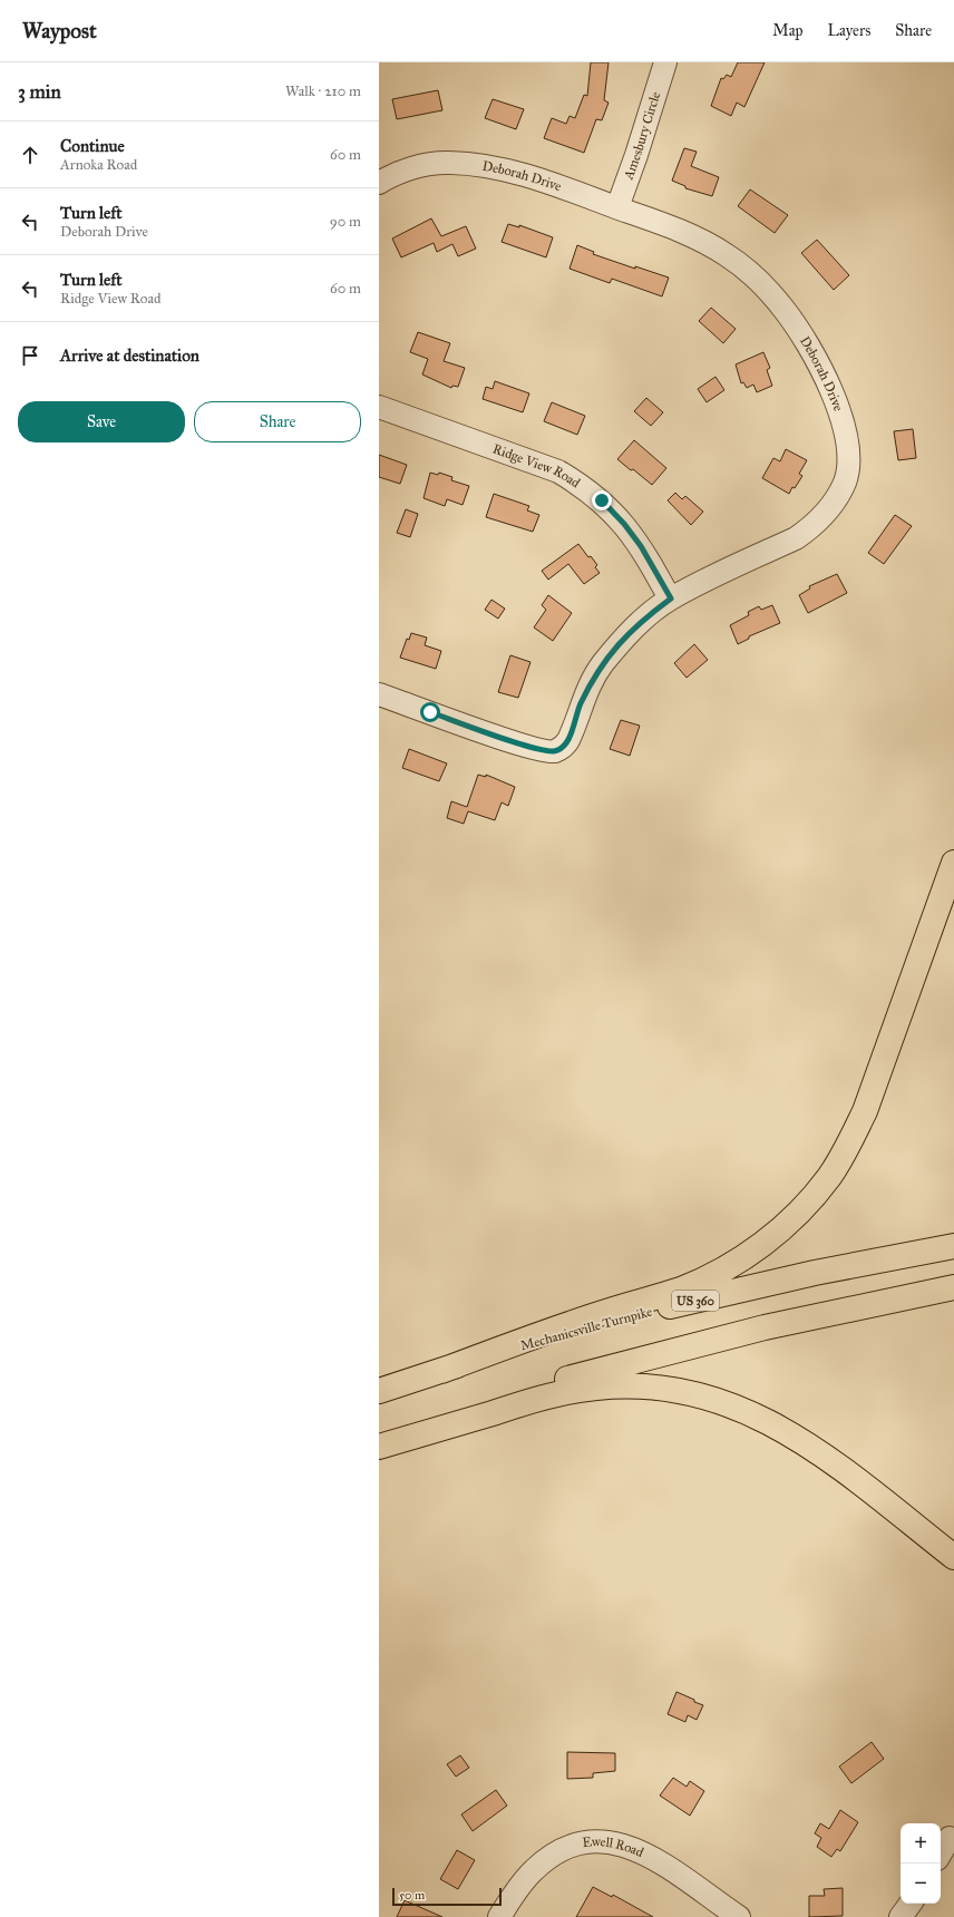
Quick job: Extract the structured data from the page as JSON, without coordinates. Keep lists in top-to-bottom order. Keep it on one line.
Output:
{"streets":{"highway":["US 360","Mechanicsville Turnpike"],"street":["Amesbury Circle","Deborah Drive","Ridge View Road","Ewell Road"]},"crossings":[["Amesbury Circle","Deborah Drive"],["Deborah Drive","Ridge View Road"]],"scale_bar":"50 m","page":{"header":"Waypost","nav":["Map","Layers","Share"],"heading":["3 min","Walk · 210 m"],"list":[["Continue","Arnoka Road","60 m"],["Turn left","Deborah Drive","90 m"],["Turn left","Ridge View Road","60 m"],"Arrive at destination"],"buttons":["Save","Share"],"map_buttons":["+","−"],"scale":"50 m"}}
